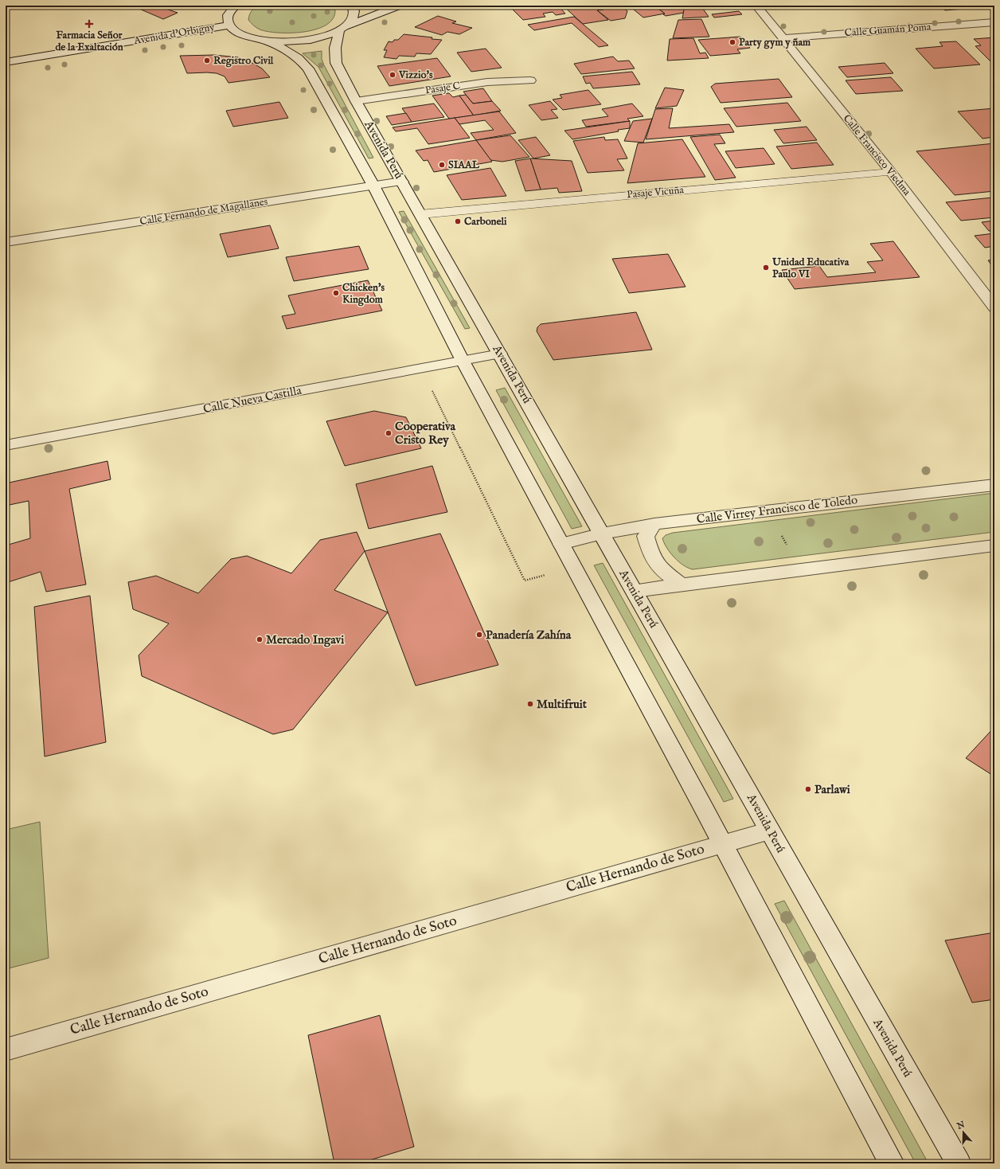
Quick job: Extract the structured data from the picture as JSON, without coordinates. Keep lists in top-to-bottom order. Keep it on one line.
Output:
{"streets":{"main road":["Calle Guamán Poma","Avenida d'Orbigny","Pasaje C","Avenida Perú","Calle Francisco Viedma","Calle Fernando de Magallanes","Calle Nueva Castilla","Calle Virrey Francisco de Toledo","Calle Hernando de Soto"],"lane":["Pasaje Vicuña"]},"crossings":[["Calle Guamán Poma","Calle Francisco Viedma"],["Pasaje C","Avenida Perú"],["Avenida Perú","Pasaje Vicuña"],["Avenida Perú","Calle Fernando de Magallanes"],["Avenida Perú","Calle Nueva Castilla"],["Avenida Perú","Calle Virrey Francisco de Toledo"],["Avenida Perú","Calle Hernando de Soto"],["Calle Francisco Viedma","Pasaje Vicuña"]],"places":{"health":["Farmacia Señor de la Exaltación"],"other":["Party gym y ñam","Registro Civil","Vizzio's","SIAAL","Carboneli","Unidad Educativa Paulo VI","Chicken's Kingdom","Cooperativa Cristo Rey","Panadería Zahína","Mercado Ingavi","Multifruit","Parlawi"]},"north":"top"}
